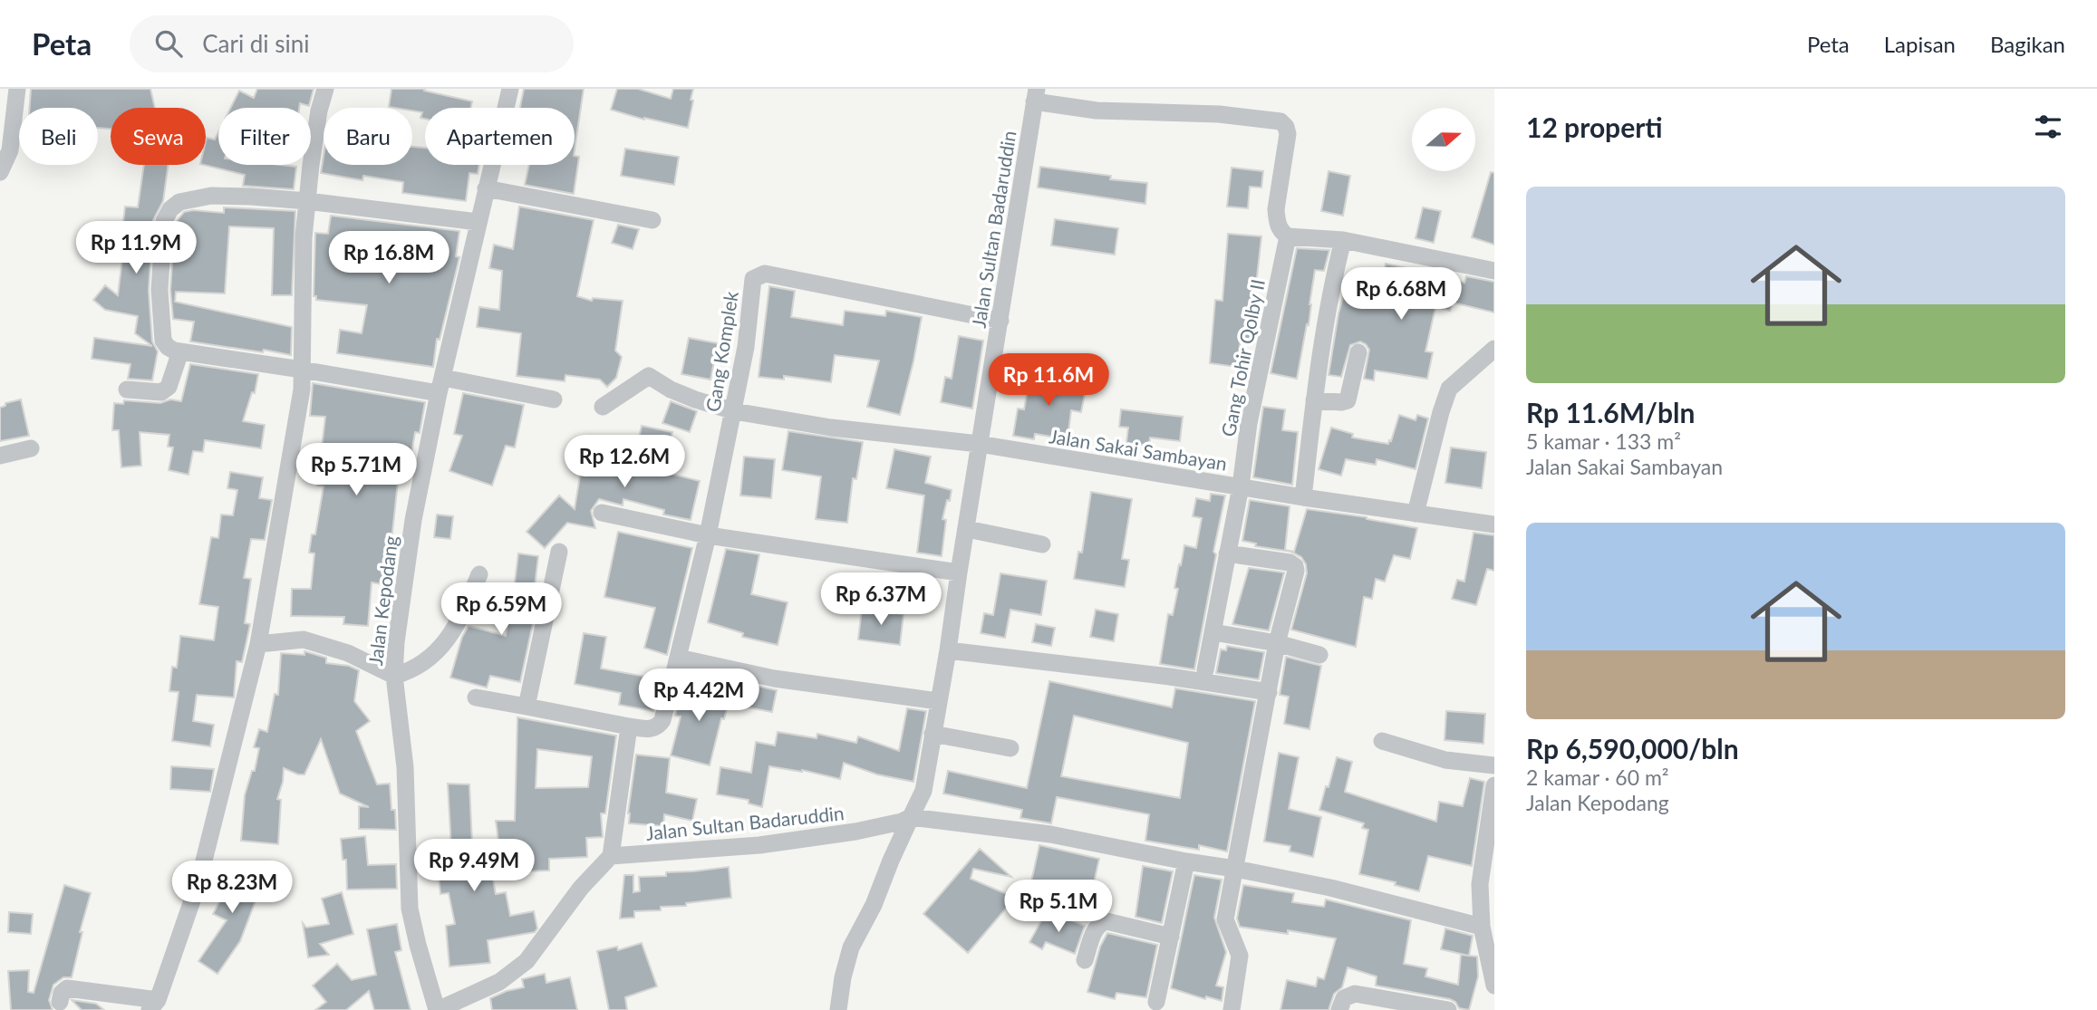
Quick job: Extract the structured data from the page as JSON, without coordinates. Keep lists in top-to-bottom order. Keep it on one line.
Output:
{"streets":{"street":["Jalan Sultan Badaruddin","Gang Komplek","Gang Tohir Qolby II","Jalan Sakai Sambayan","Jalan Kepodang"]},"crossings":[["Jalan Sultan Badaruddin","Gang Komplek"],["Jalan Sultan Badaruddin","Jalan Sakai Sambayan"],["Gang Komplek","Jalan Sakai Sambayan"],["Gang Tohir Qolby II","Jalan Sakai Sambayan"]],"north":"right","page":{"header":"Peta","search":"Cari di sini","nav":["Peta","Lapisan","Bagikan"],"heading":"12 properti","chip":["Beli","Sewa","Filter","Baru","Apartemen"],"list":[{"name":"Rp 11.6M/bln","note":"5 kamar · 133 m² · Jalan Sakai Sambayan"},{"name":"Rp 6,590,000/bln","note":"2 kamar · 60 m² · Jalan Kepodang"}],"price":["Rp 11.9M","Rp 16.8M","Rp 6.68M","Rp 11.6M","Rp 12.6M","Rp 5.71M","Rp 6.37M","Rp 6.59M","Rp 4.42M","Rp 9.49M","Rp 8.23M","Rp 5.1M"]}}
